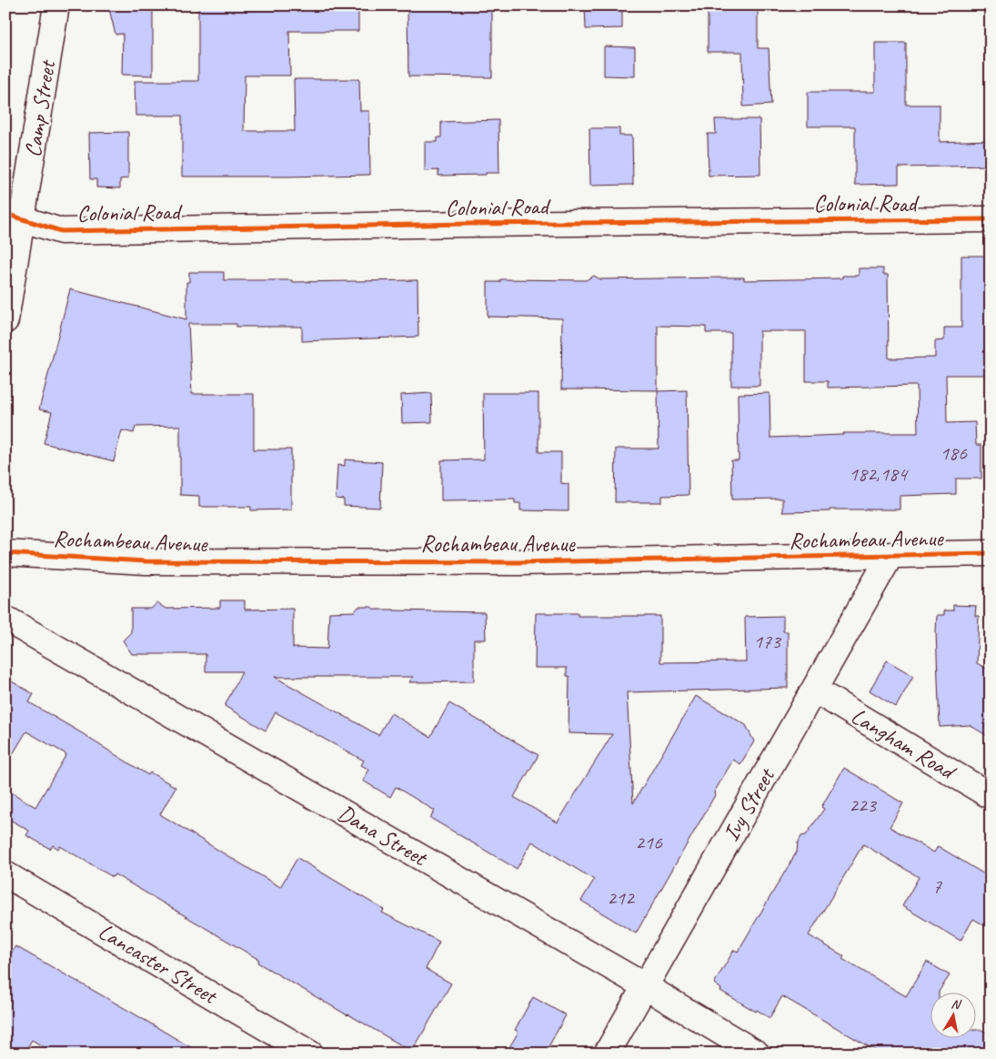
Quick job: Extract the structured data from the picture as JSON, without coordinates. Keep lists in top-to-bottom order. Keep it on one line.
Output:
{"streets":{"street":["Camp Street","Colonial Road","Rochambeau Avenue","Langham Road","Ivy Street","Dana Street","Lancaster Street"]},"crossings":[["Camp Street","Colonial Road"],["Rochambeau Avenue","Ivy Street"],["Langham Road","Ivy Street"],["Ivy Street","Dana Street"]],"house_numbers":["186","182,184","173","223","216","7","212"],"north":"top"}
